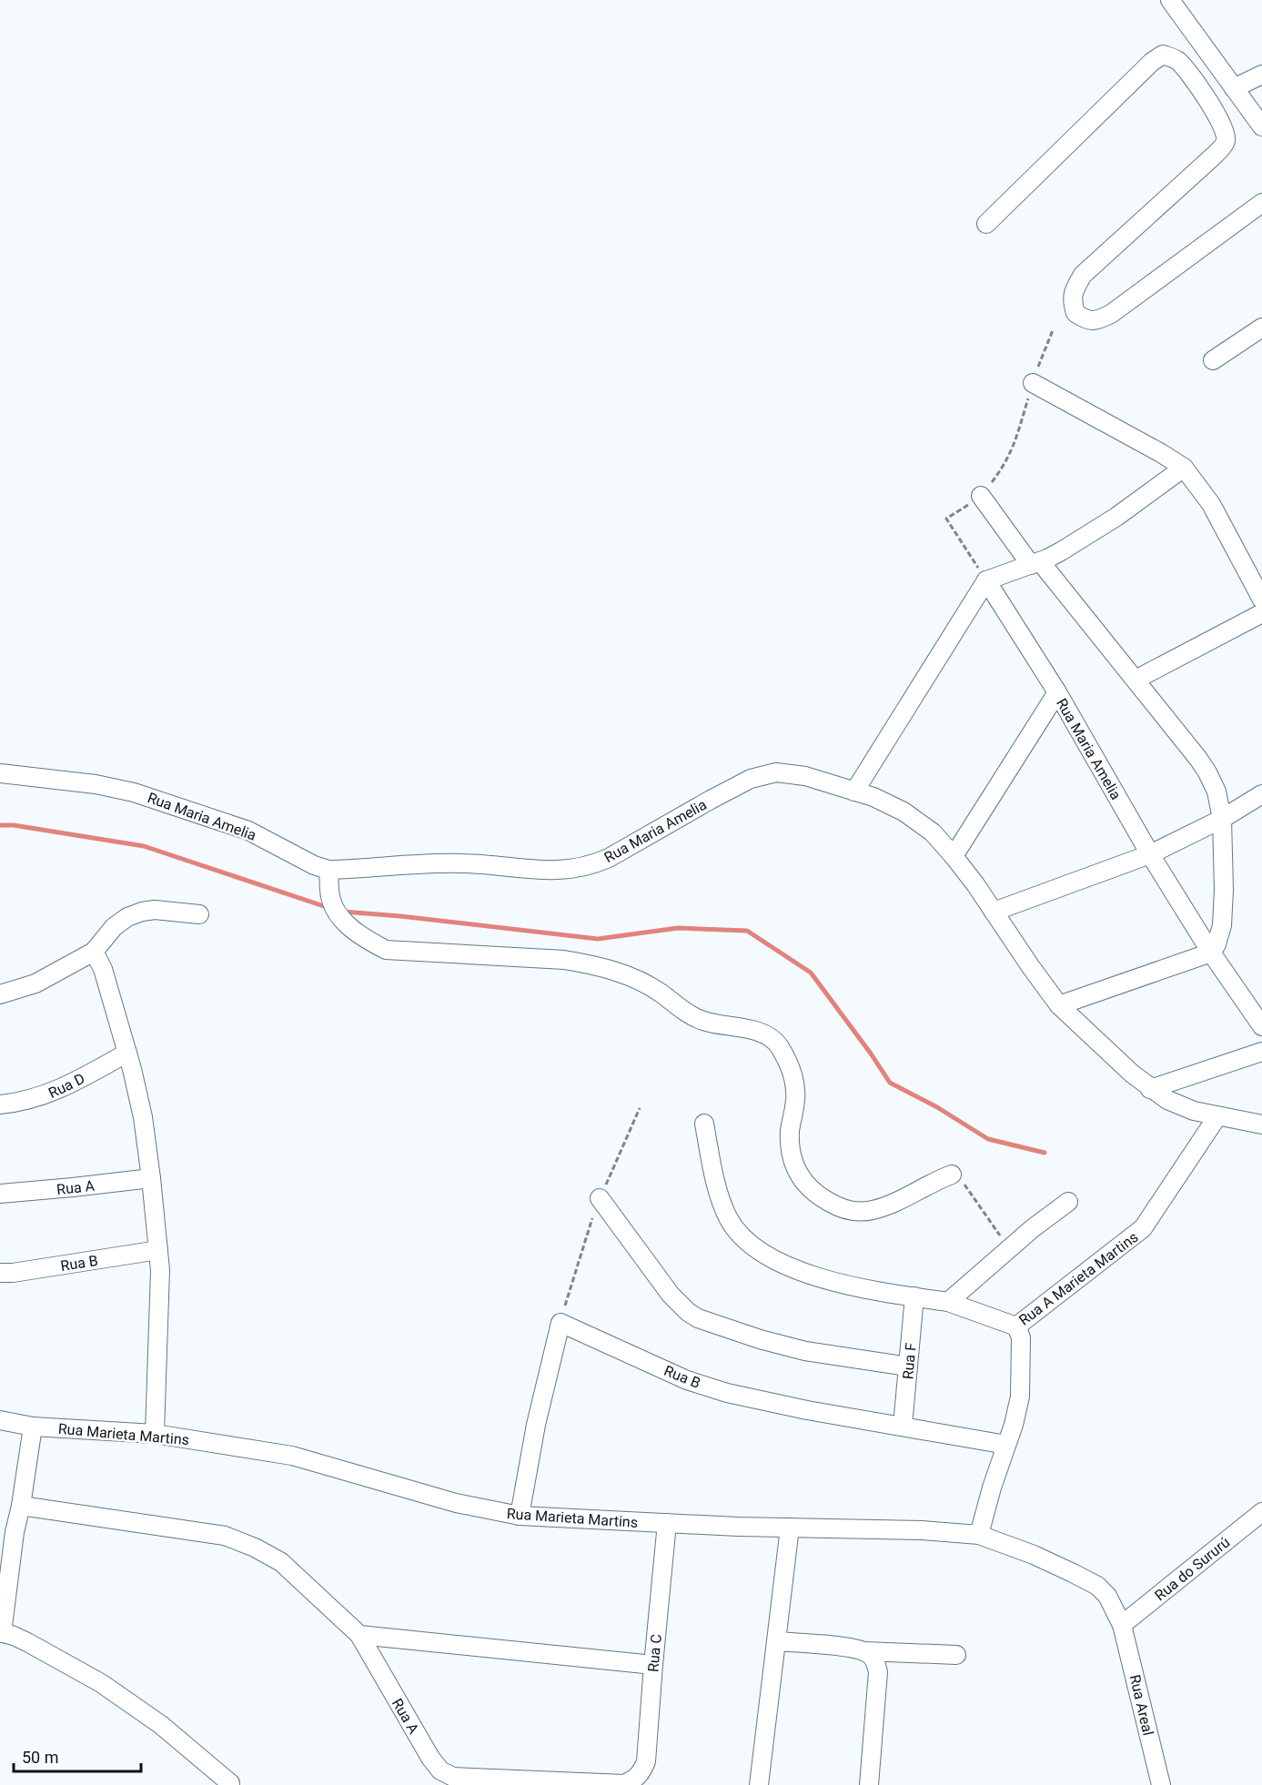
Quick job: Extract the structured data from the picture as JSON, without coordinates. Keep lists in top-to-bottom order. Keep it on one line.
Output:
{"streets":{"street":["Rua Maria Amelia","Rua D","Rua A","Rua B","Rua A Marieta Martins","Rua F","Rua Marieta Martins","Rua do Sururú","Rua C","Rua Areal"]},"crossings":[["Rua Maria Amelia","Rua A Marieta Martins"],["Rua A","Rua C"],["Rua B","Rua F"],["Rua B","Rua Marieta Martins"],["Rua A Marieta Martins","Rua F"],["Rua Marieta Martins","Rua do Sururú"],["Rua Marieta Martins","Rua C"],["Rua Marieta Martins","Rua Areal"],["Rua do Sururú","Rua Areal"]],"scale_bar":"50 m"}
